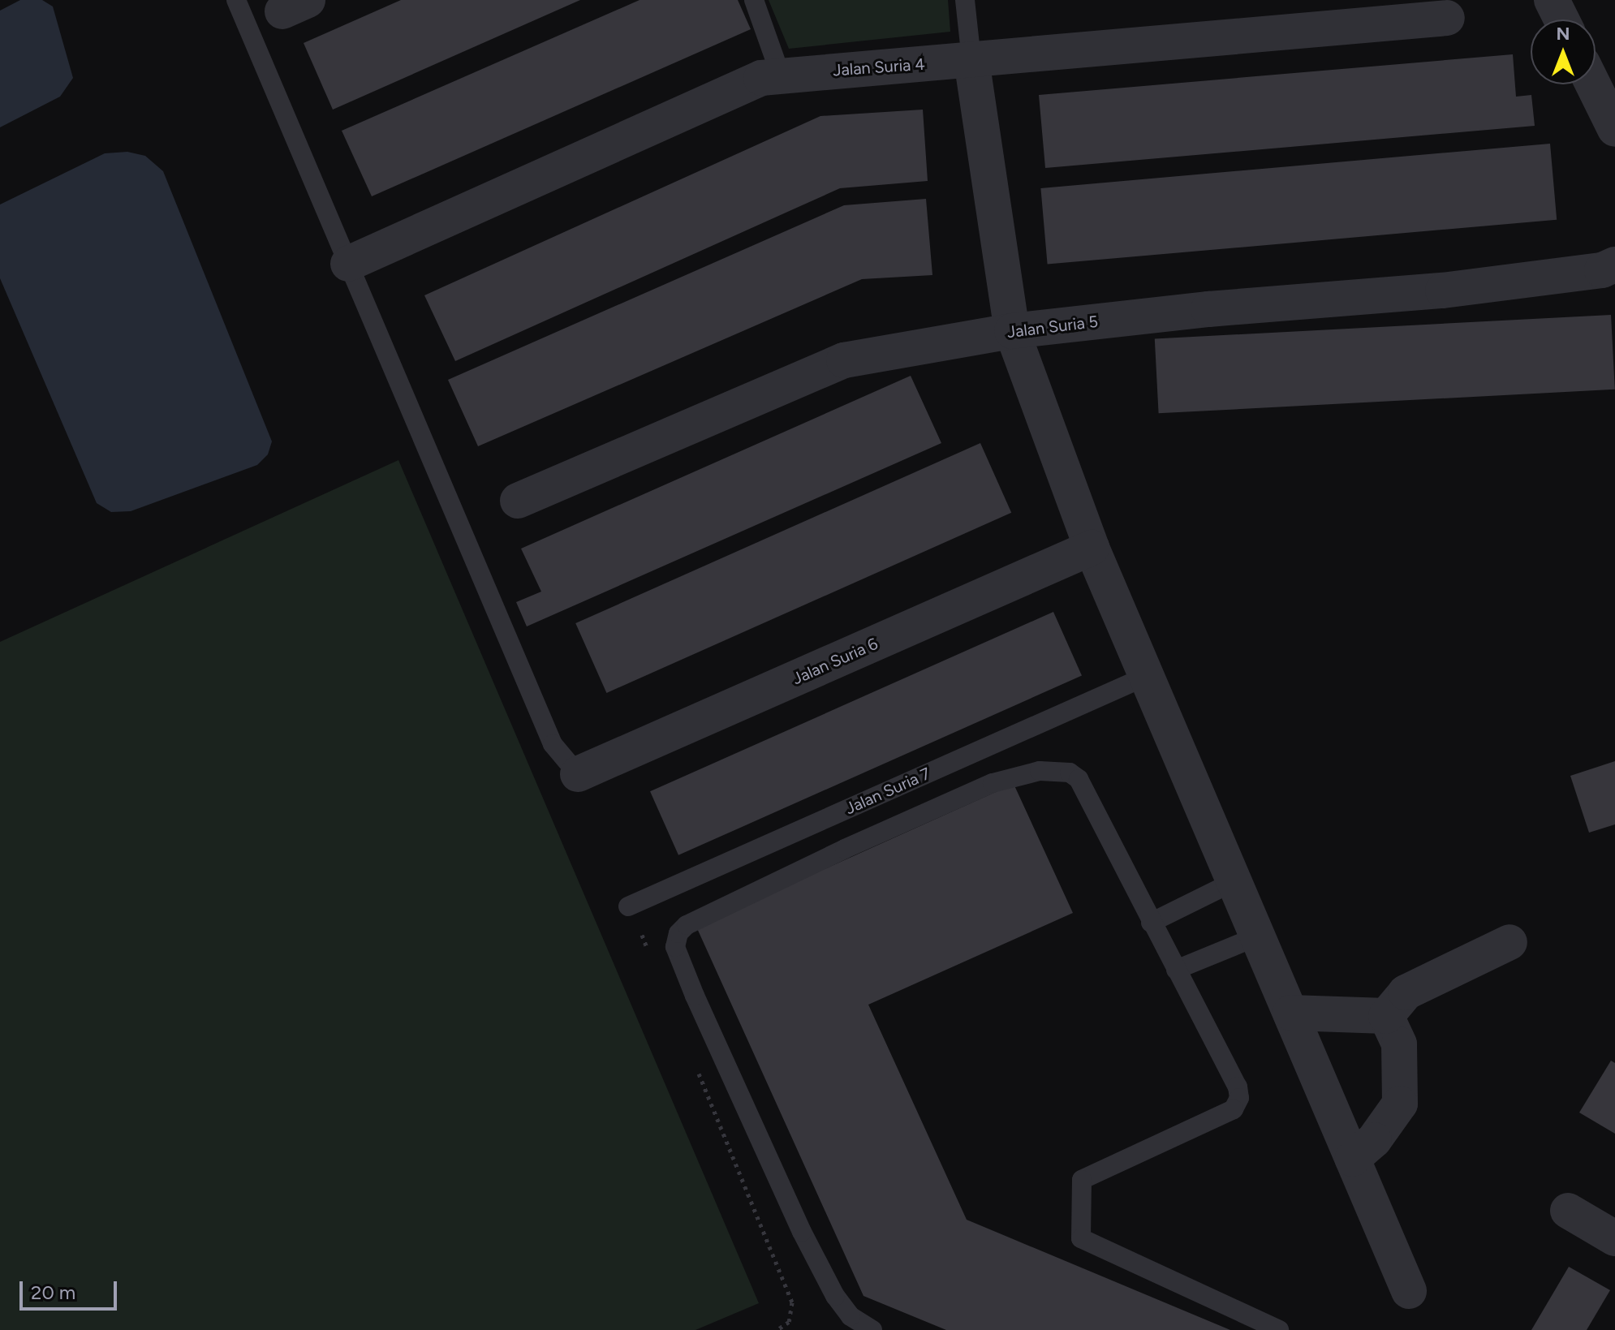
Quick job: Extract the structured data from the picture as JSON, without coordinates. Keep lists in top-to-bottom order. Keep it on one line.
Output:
{"streets":{"street":["Jalan Suria 4","Jalan Suria 5","Jalan Suria 6"],"lane":["Jalan Suria 7"]},"scale_bar":"20 m","north":"top"}
